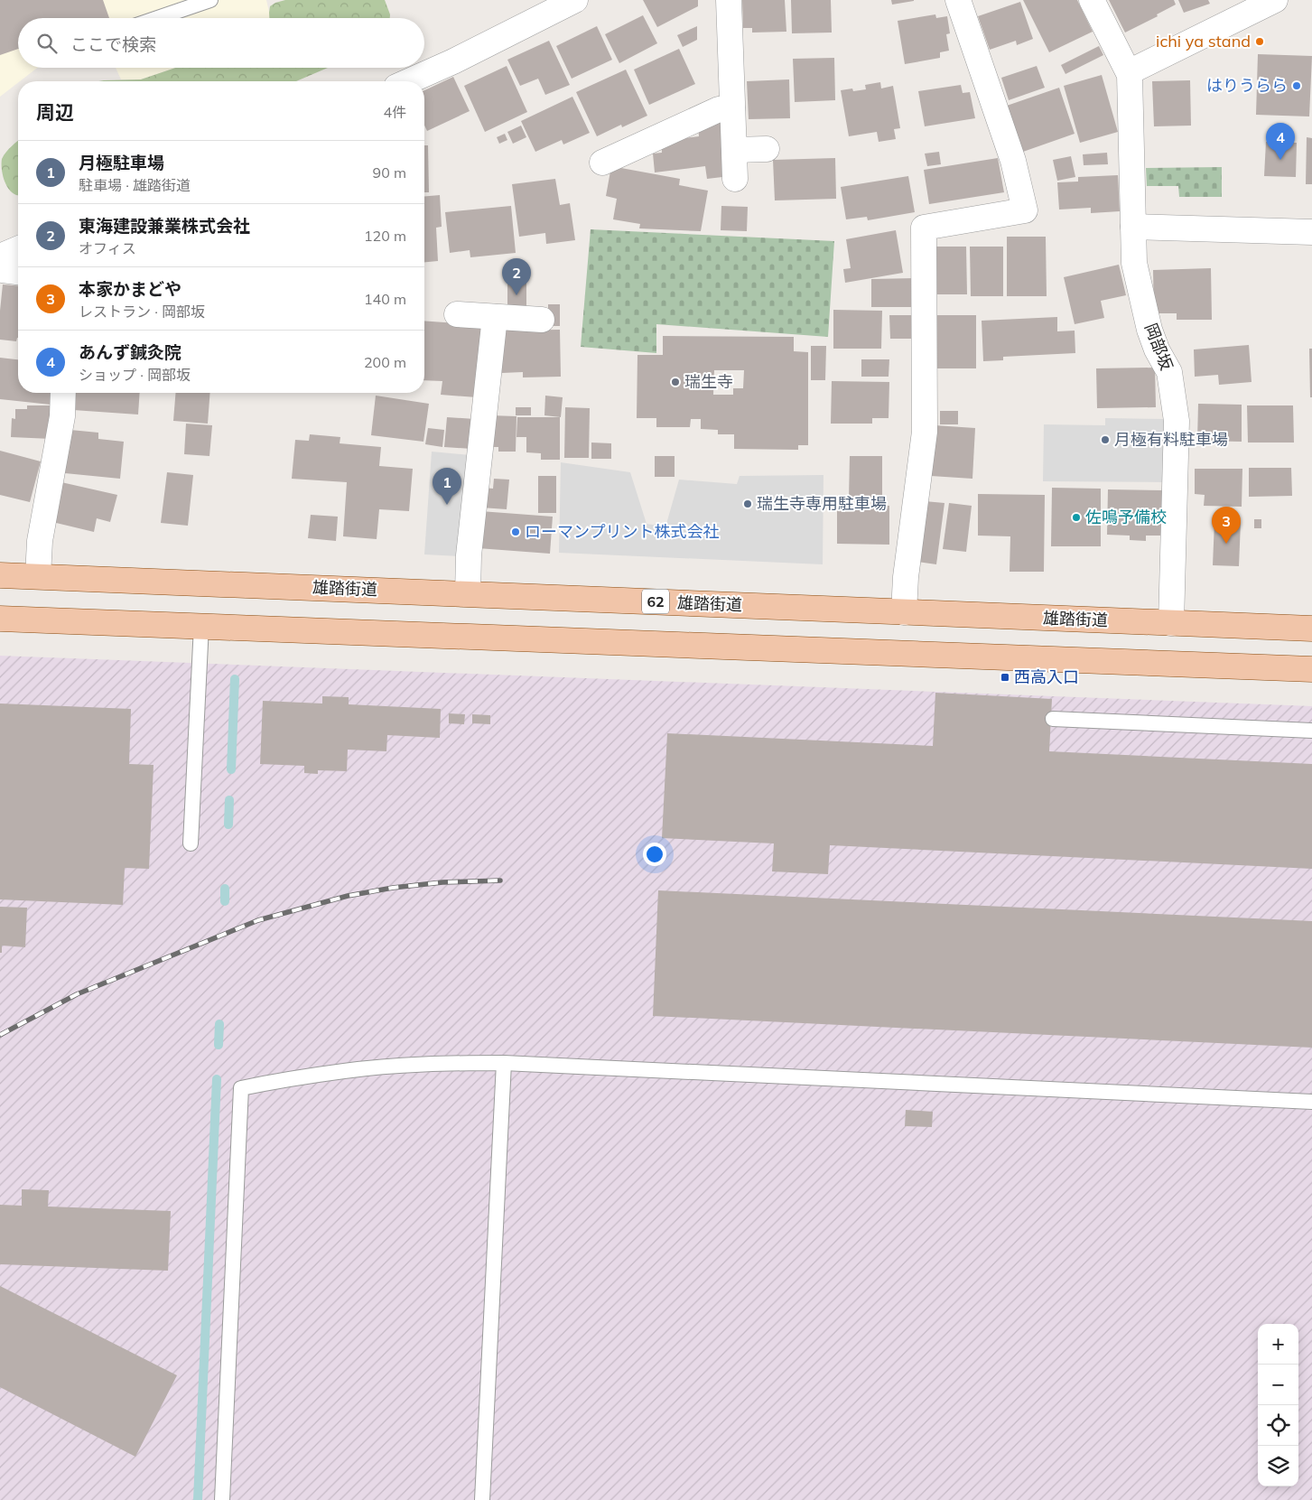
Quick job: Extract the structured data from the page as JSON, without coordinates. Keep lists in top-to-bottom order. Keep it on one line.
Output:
{"streets":{"main road":["雄踏街道","62"],"street":["岡部坂"]},"crossings":[["岡部坂","雄踏街道"]],"places":{"other":["ichi ya stand","はりうらら","瑞生寺","月極有料駐車場","瑞生寺専用駐車場","佐鳴予備校","ローマンプリント株式会社"],"transit":["西高入口"]},"page":{"search":"ここで検索","heading":["周辺","4件"],"pins":["4","2","1","3"],"list":[{"mark":"1","name":"月極駐車場","note":"駐車場 · 雄踏街道","value":"90 m"},{"mark":"2","name":"東海建設兼業株式会社","note":"オフィス","value":"120 m"},{"mark":"3","name":"本家かまどや","note":"レストラン · 岡部坂","value":"140 m"},{"mark":"4","name":"あんず鍼灸院","note":"ショップ · 岡部坂","value":"200 m"}],"map_buttons":["+","−"]}}
